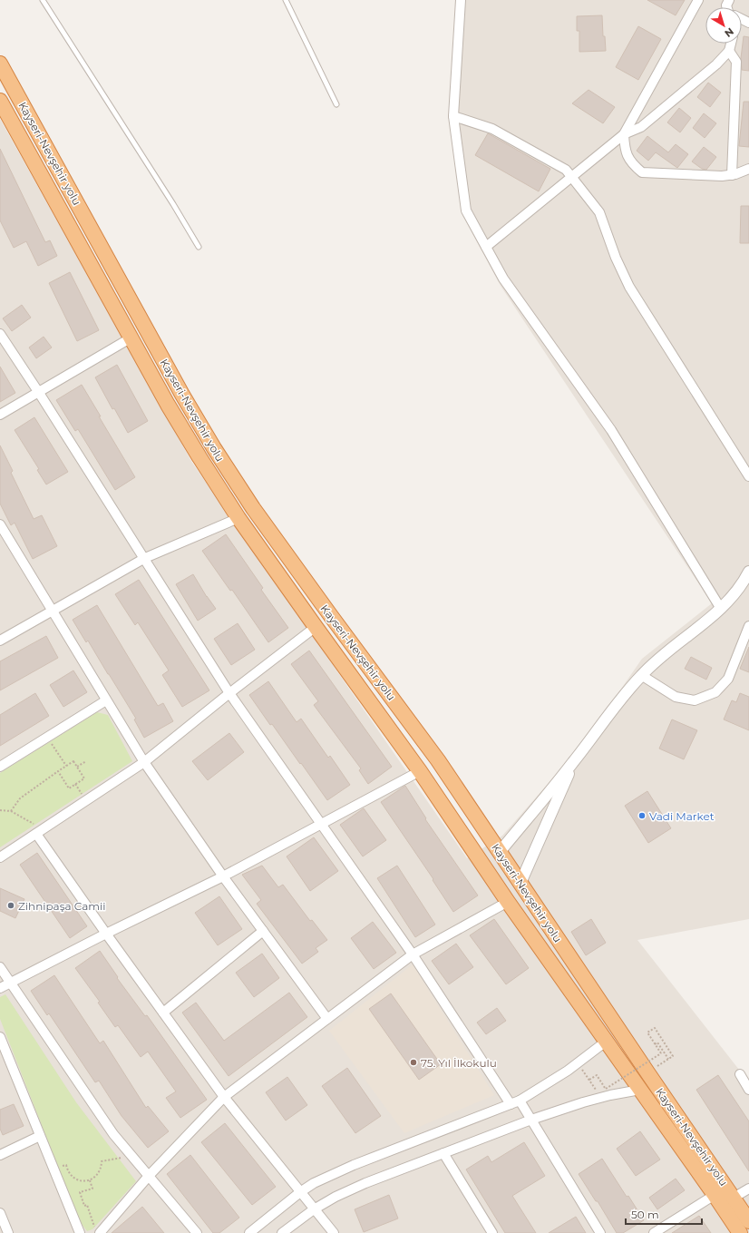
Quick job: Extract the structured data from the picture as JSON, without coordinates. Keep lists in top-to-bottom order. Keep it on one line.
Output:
{"streets":{"highway":["Kayseri-Nevşehir yolu"]},"places":["Vadi Market","Zihnipaşa Camii","75. Yıl İlkokulu"],"scale_bar":"50 m","north":"bottom right"}
